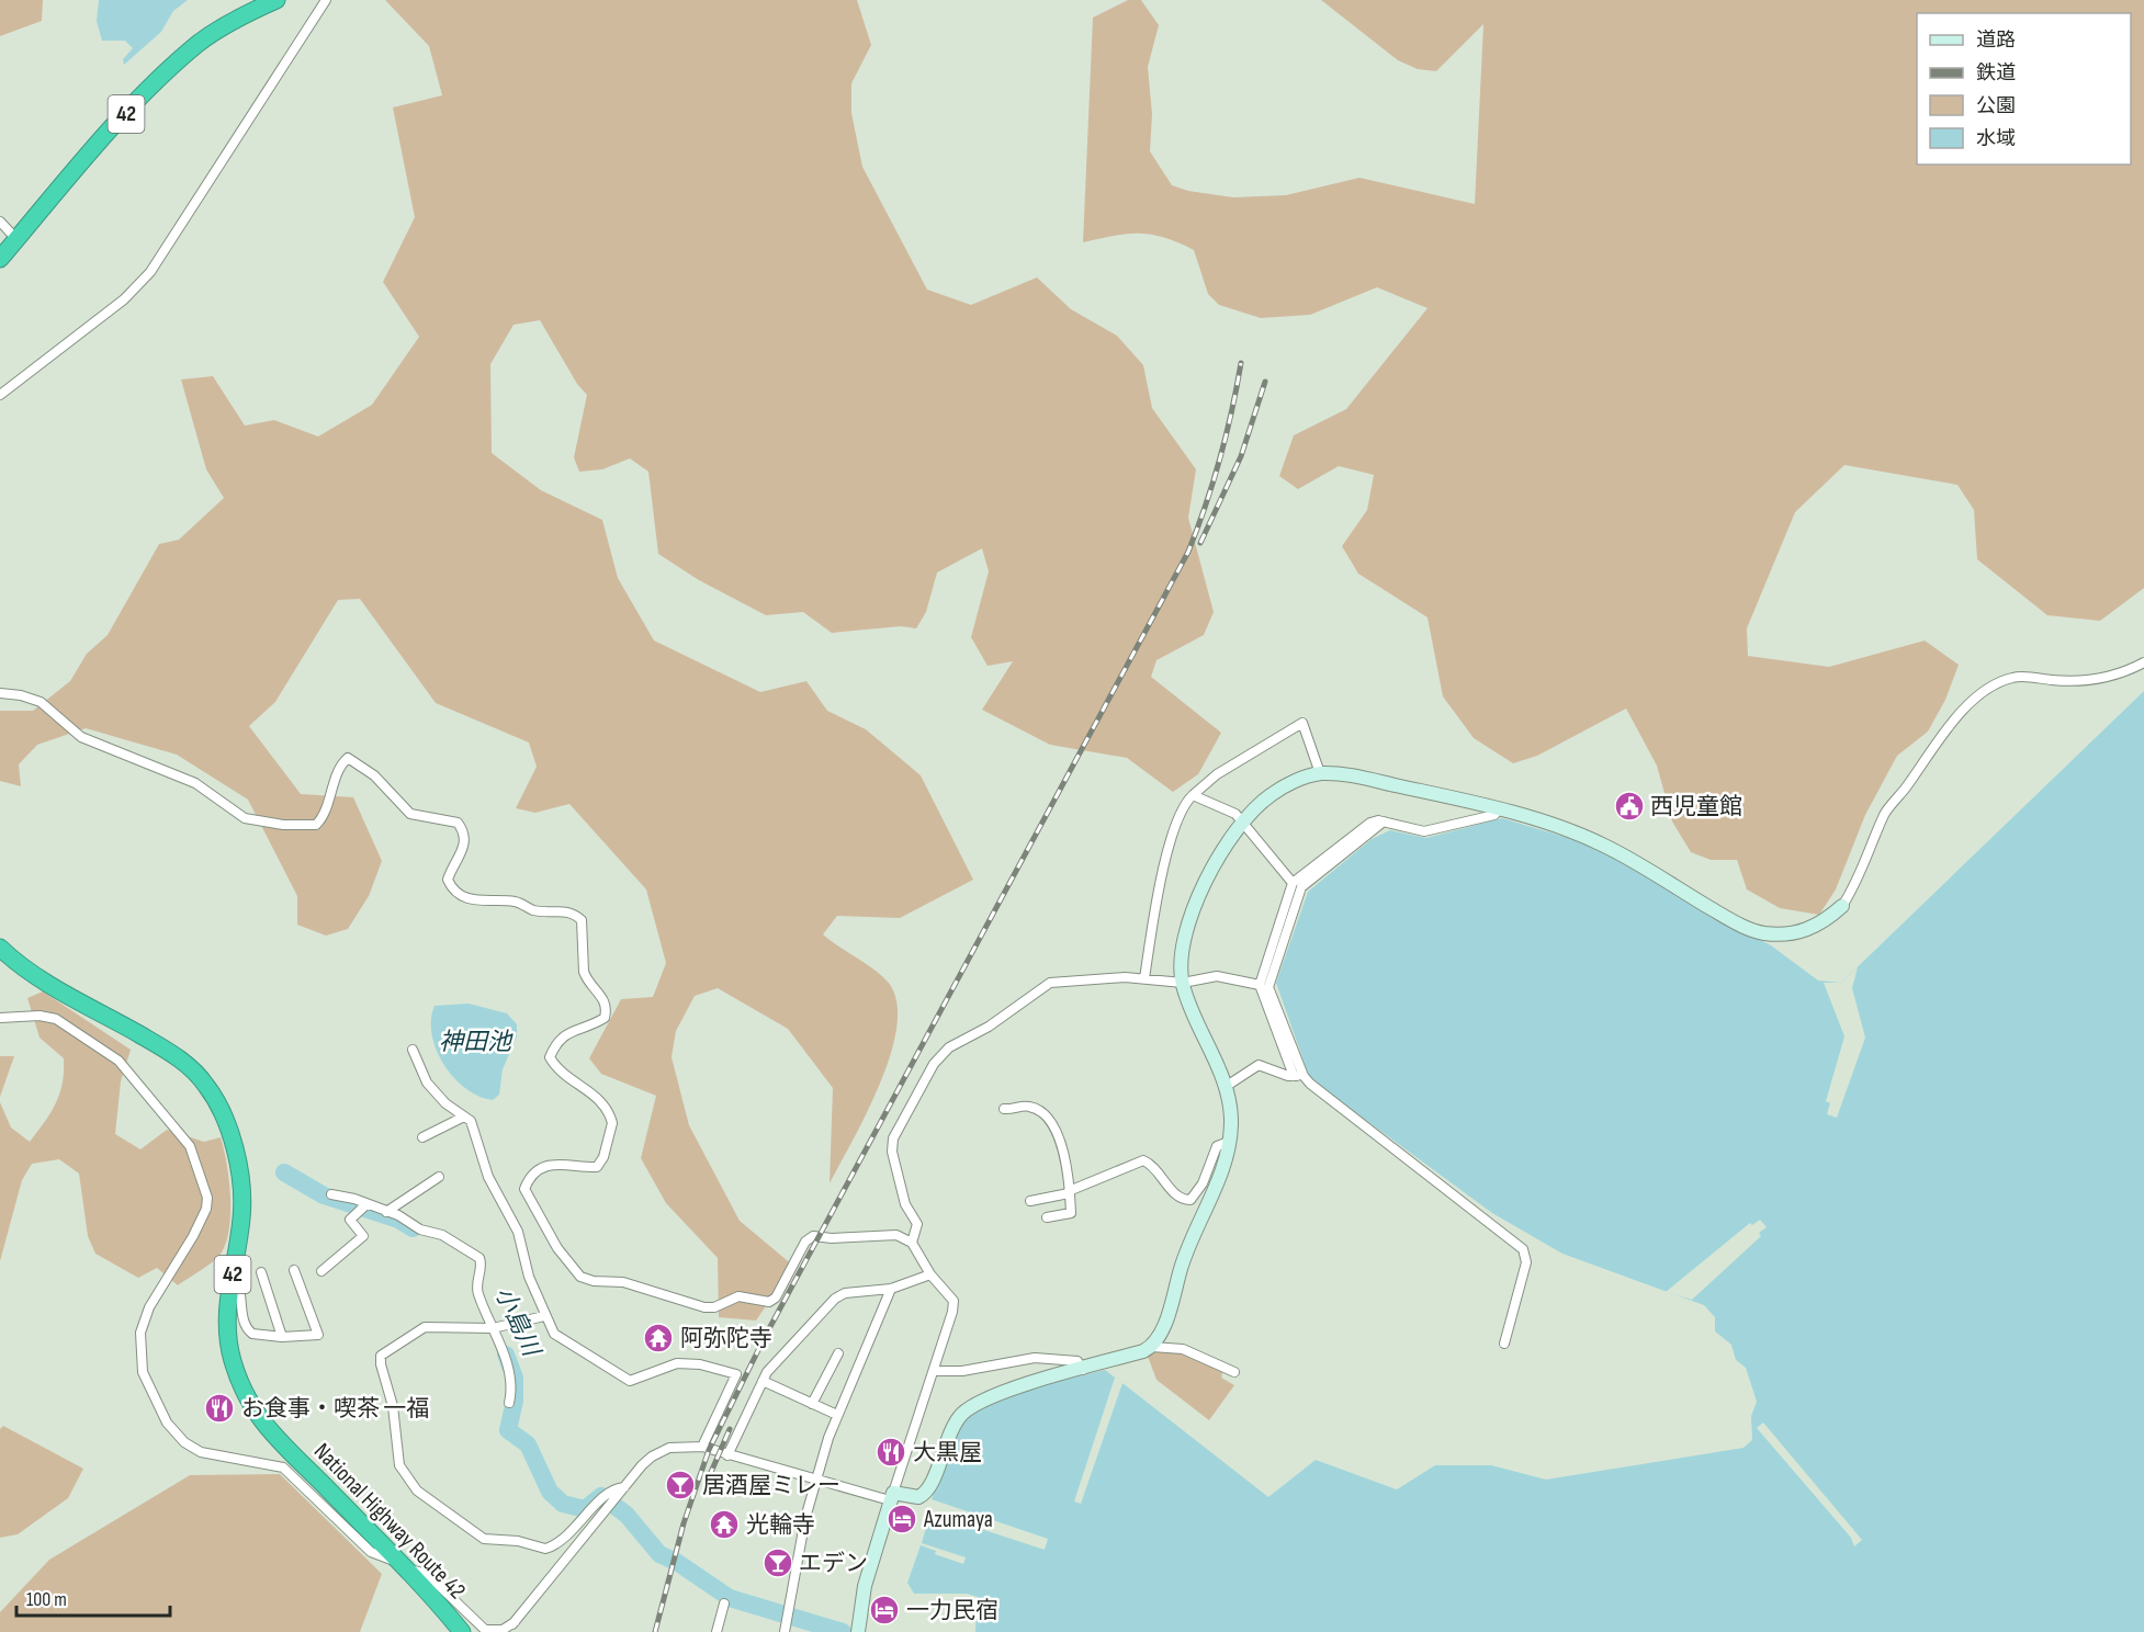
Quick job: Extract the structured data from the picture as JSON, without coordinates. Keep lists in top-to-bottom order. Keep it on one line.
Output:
{"streets":{"highway":["42","National Highway Route 42"]},"water":["神田池","小島川"],"places":{"public building":["西児童館"],"temple":["阿弥陀寺","光輪寺"],"restaurant":["お食事・喫茶 一福","大黒屋"],"bar":["居酒屋ミレー","エデン"],"hotel":["Azumaya","一力民宿"]},"legend":["道路","鉄道","公園","水域"],"scale_bar":"100 m"}
